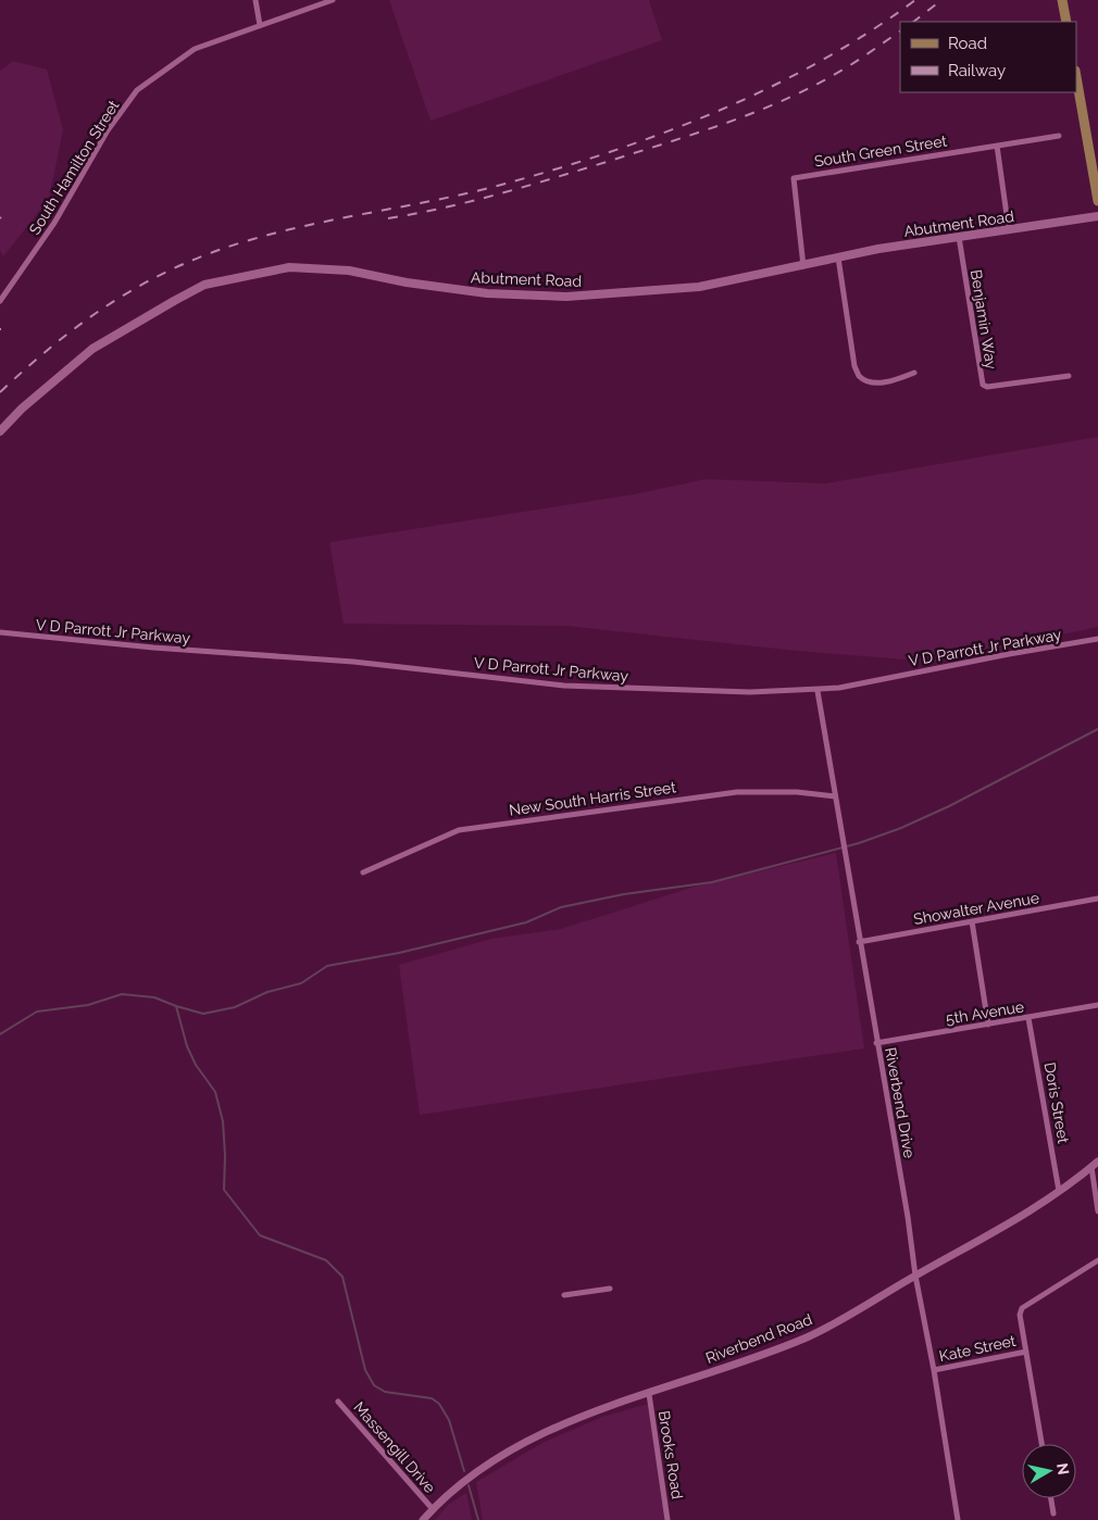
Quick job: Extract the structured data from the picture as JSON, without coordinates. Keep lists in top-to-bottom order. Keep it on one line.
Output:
{"streets":{"main road":["Abutment Road"],"street":["South Green Street","South Hamilton Street","Benjamin Way","V D Parrott Jr Parkway","New South Harris Street","Showalter Avenue","5th Avenue","Riverbend Drive","Doris Street","Riverbend Road","Kate Street","Massengill Drive","Brooks Road"]},"crossings":[["South Green Street","Abutment Road"],["Abutment Road","Benjamin Way"],["V D Parrott Jr Parkway","Riverbend Drive"],["New South Harris Street","Riverbend Drive"],["Showalter Avenue","Riverbend Drive"],["5th Avenue","Riverbend Drive"],["5th Avenue","Doris Street"],["Riverbend Drive","Riverbend Road"],["Riverbend Drive","Kate Street"],["Doris Street","Riverbend Road"],["Riverbend Road","Massengill Drive"],["Riverbend Road","Brooks Road"]],"legend":["Road","Railway"],"north":"right"}
